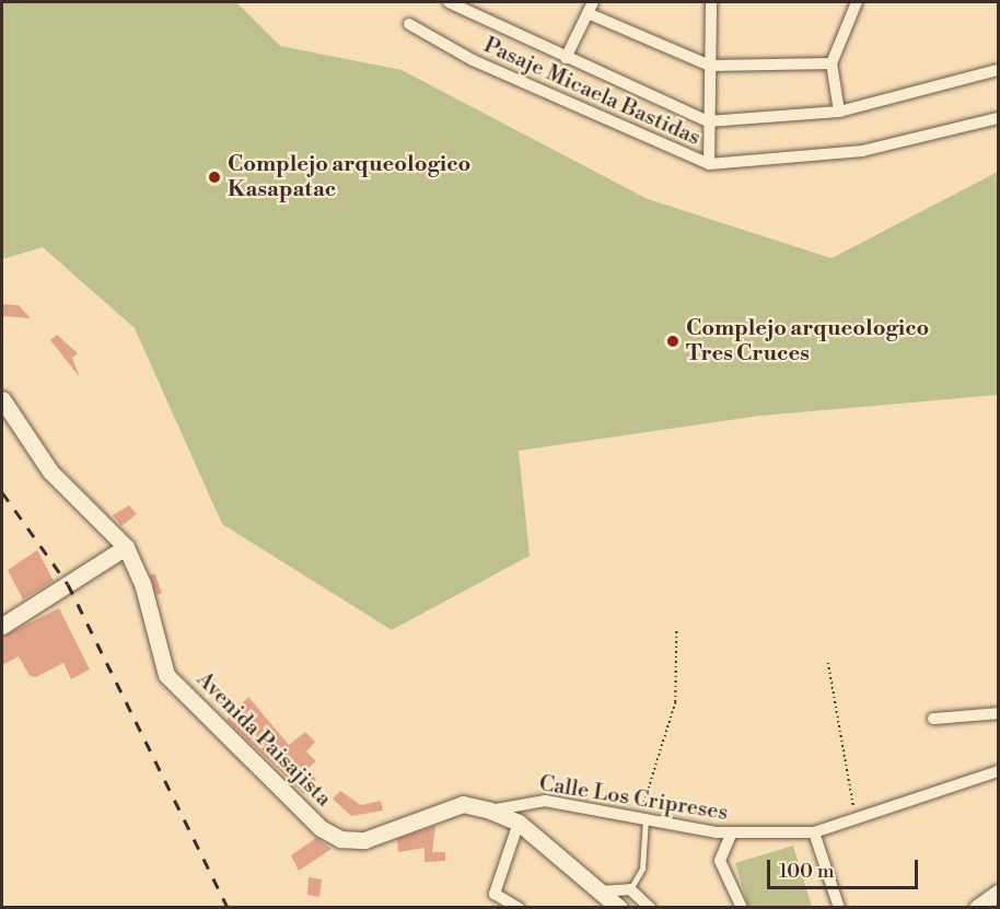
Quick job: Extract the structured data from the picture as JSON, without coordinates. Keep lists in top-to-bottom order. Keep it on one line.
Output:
{"streets":{"main road":["Avenida Paisajista"],"street":["Pasaje Micaela Bastidas","Calle Los Cripreses"]},"crossings":[["Avenida Paisajista","Calle Los Cripreses"]],"places":["Complejo arqueologico Kasapatac","Complejo arqueologico Tres Cruces"],"scale_bar":"100 m"}
